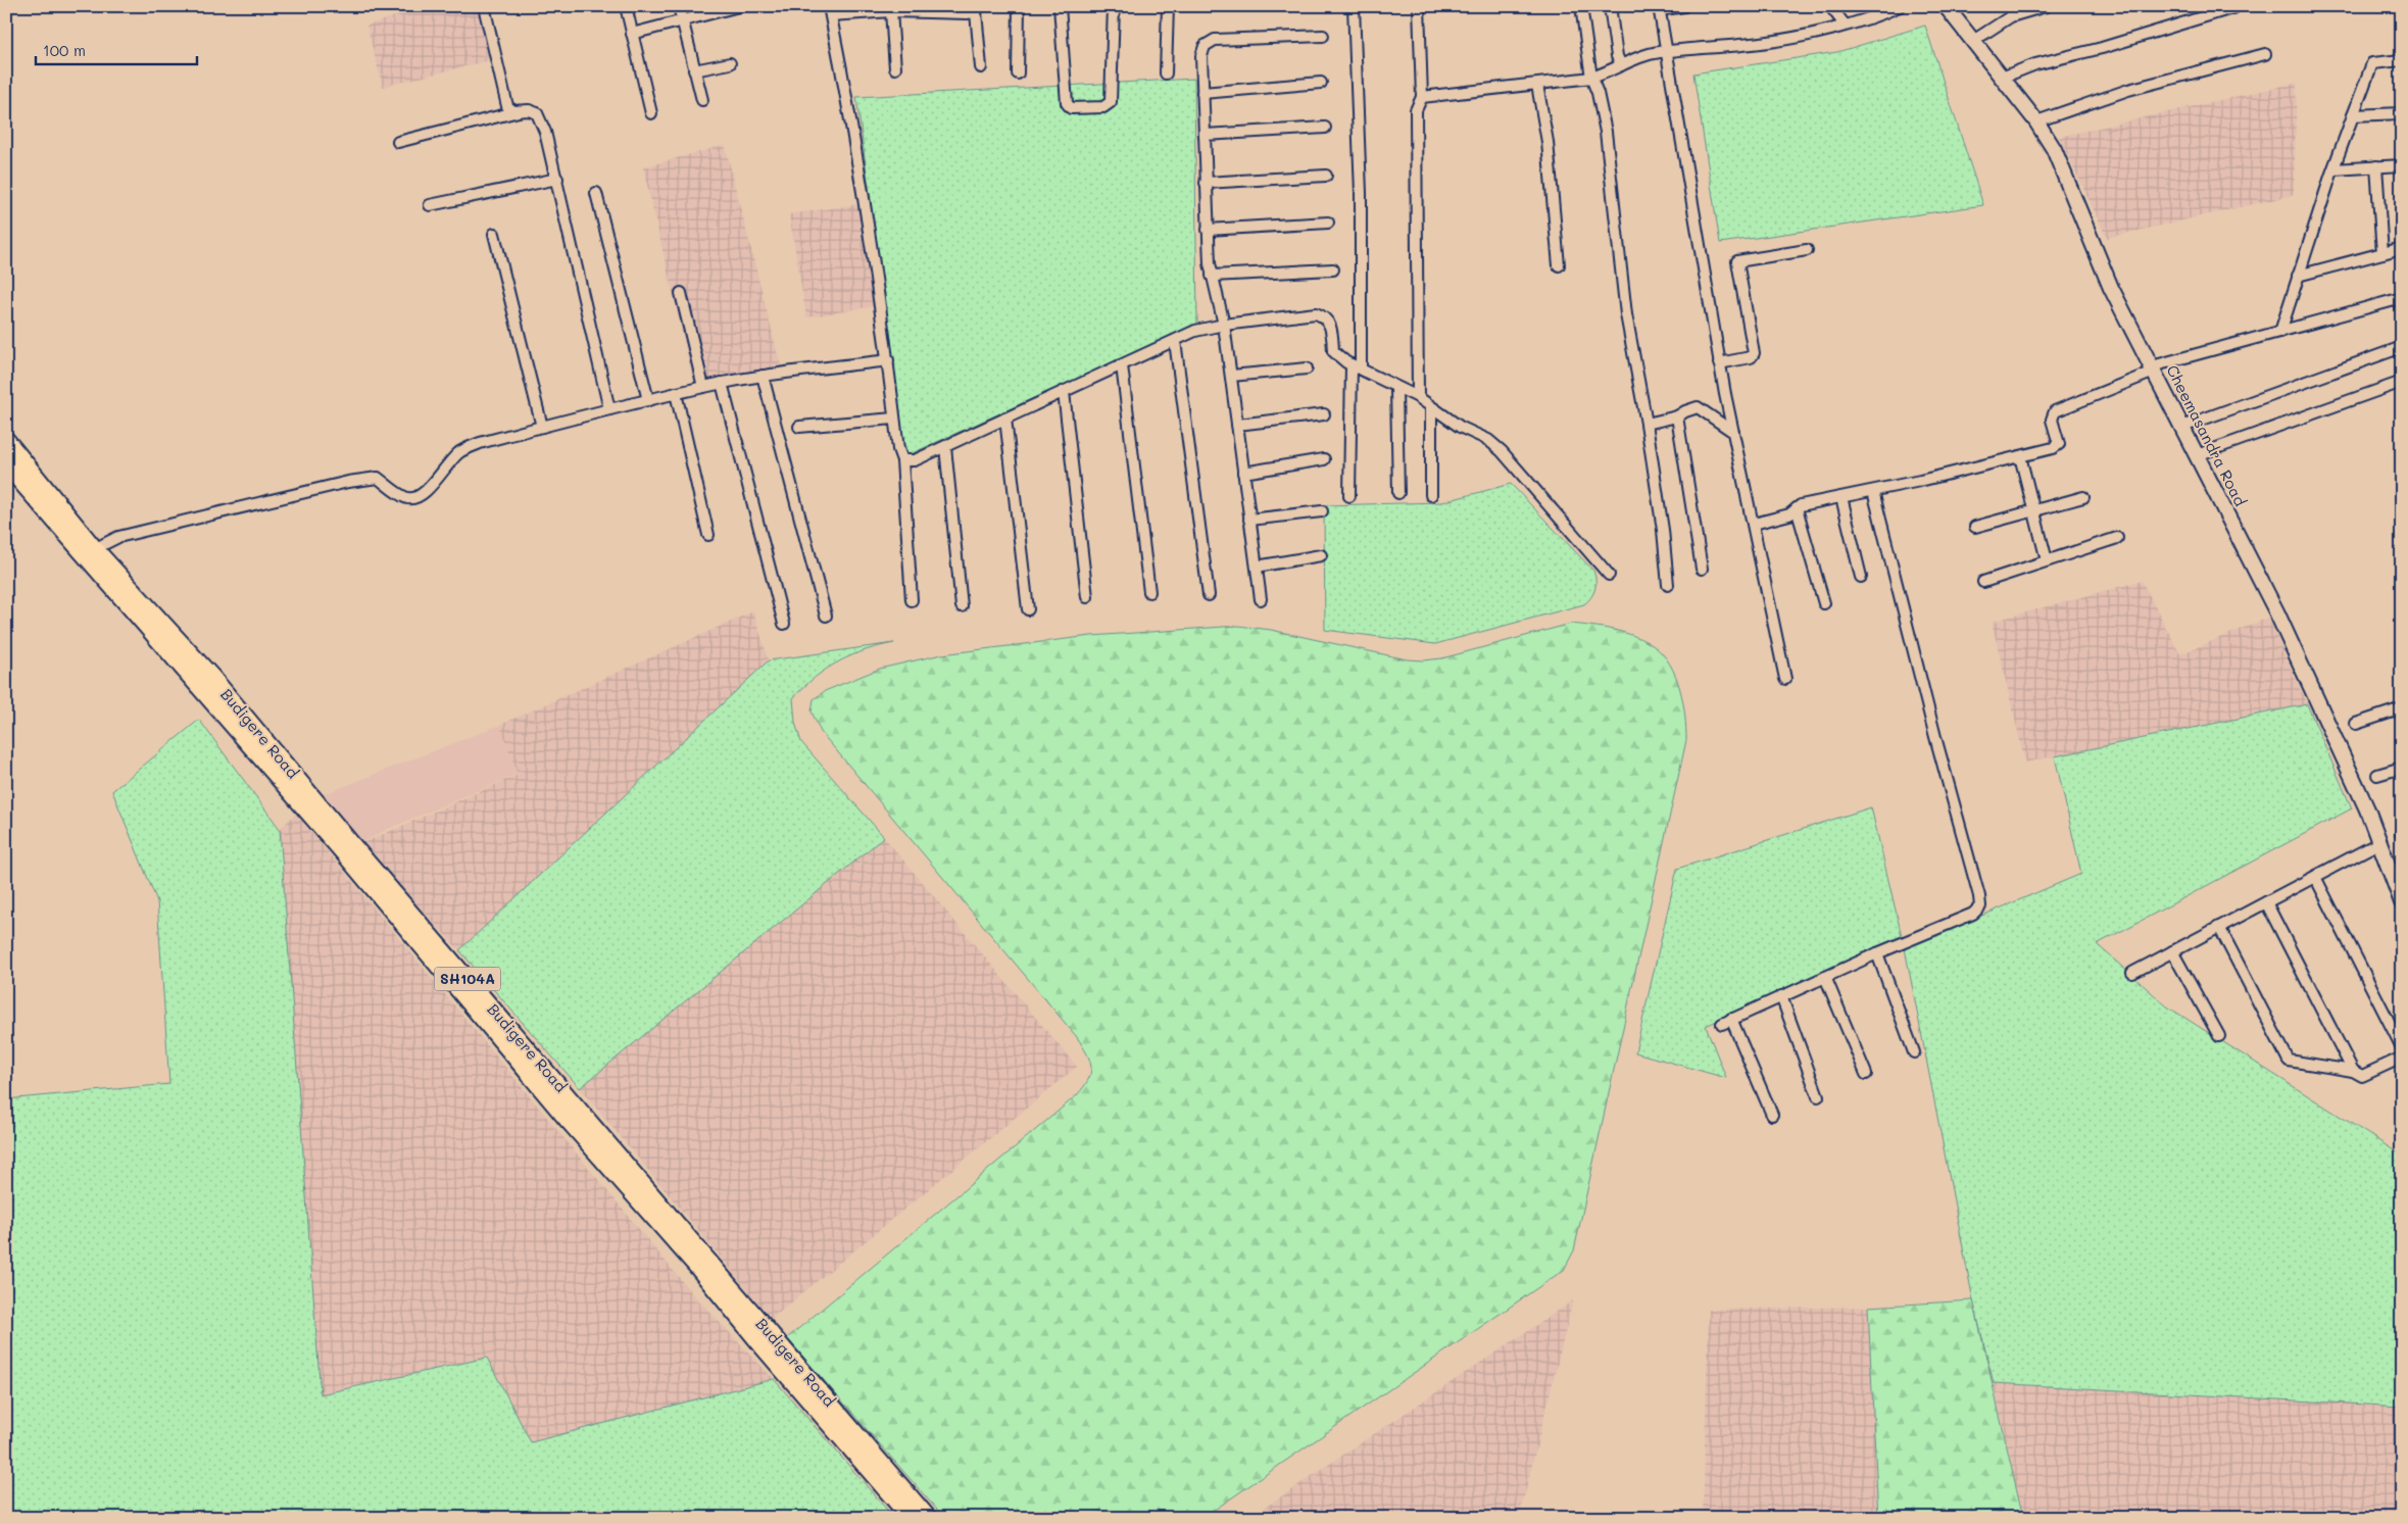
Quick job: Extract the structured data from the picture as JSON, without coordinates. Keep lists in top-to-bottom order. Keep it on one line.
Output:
{"streets":{"main road":["Budigere Road","SH104A"],"street":["Cheemasandra Road"]},"scale_bar":"100 m"}
